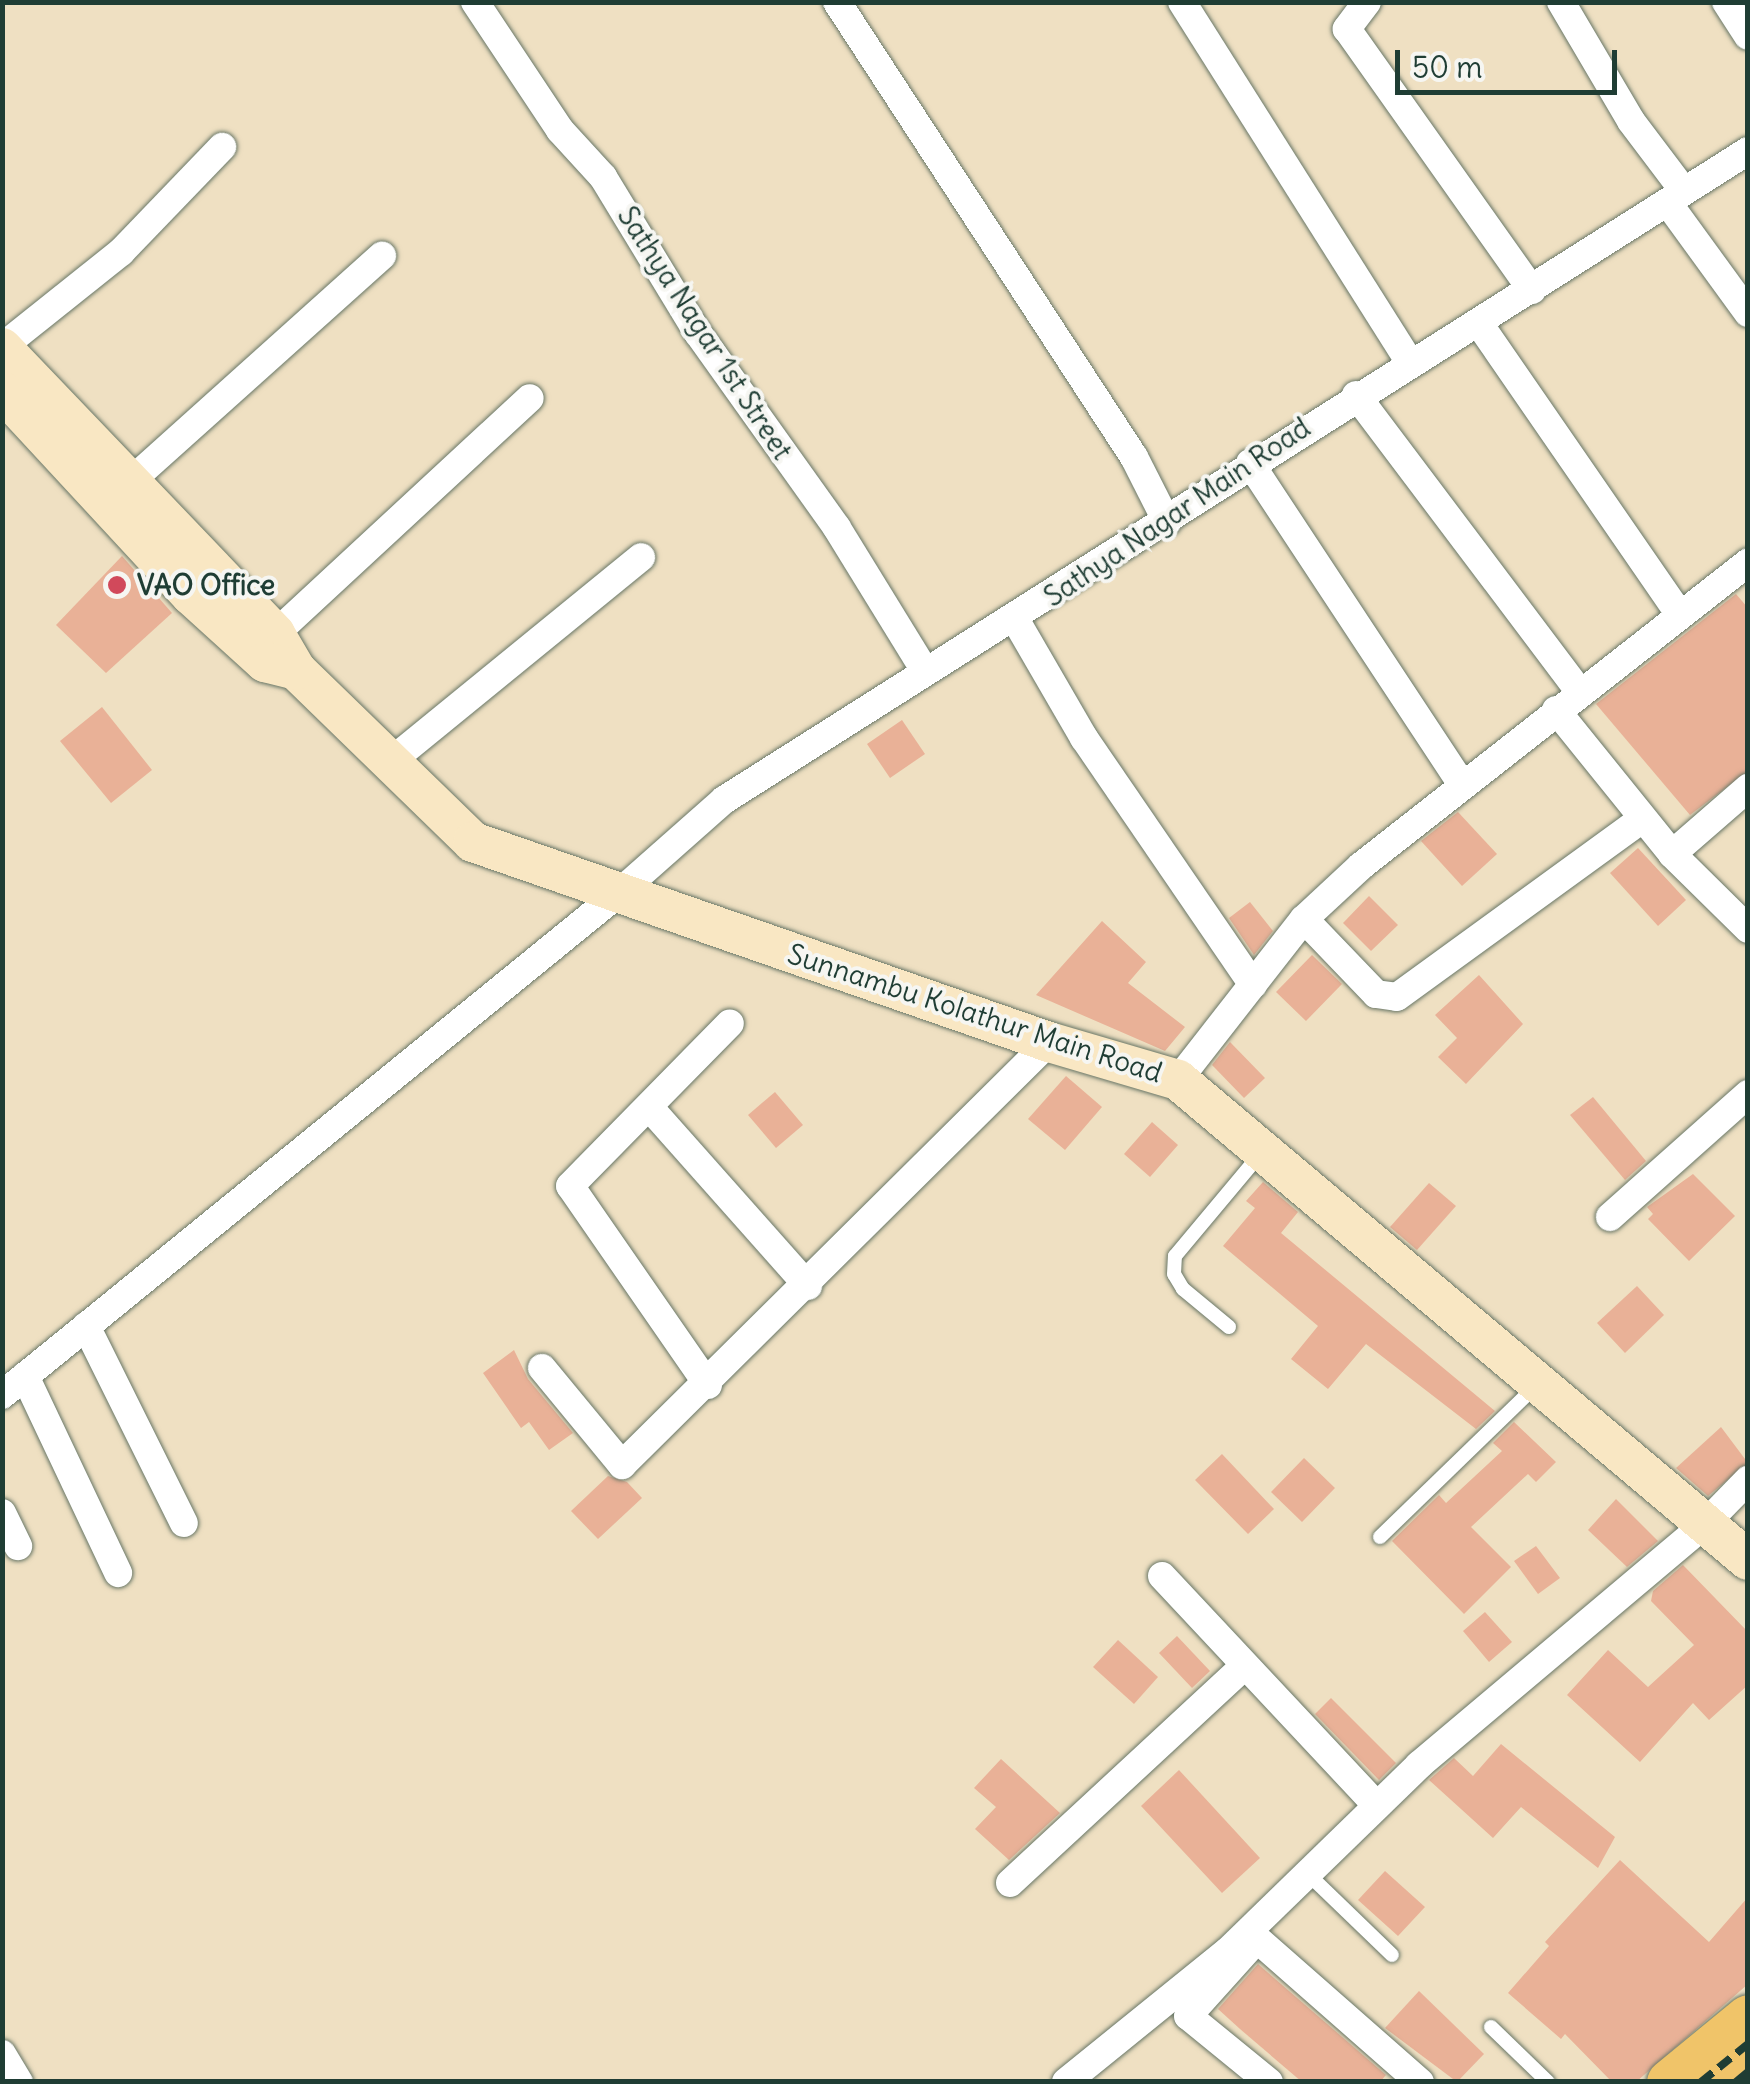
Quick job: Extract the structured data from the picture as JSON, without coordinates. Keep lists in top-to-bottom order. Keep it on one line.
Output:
{"streets":{"street":["Sathya Nagar 1st Street","Sathya Nagar Main Road","Sunnambu Kolathur Main Road"]},"crossings":[["Sathya Nagar 1st Street","Sathya Nagar Main Road"],["Sathya Nagar Main Road","Sunnambu Kolathur Main Road"]],"places":["VAO Office"],"scale_bar":"50 m"}
